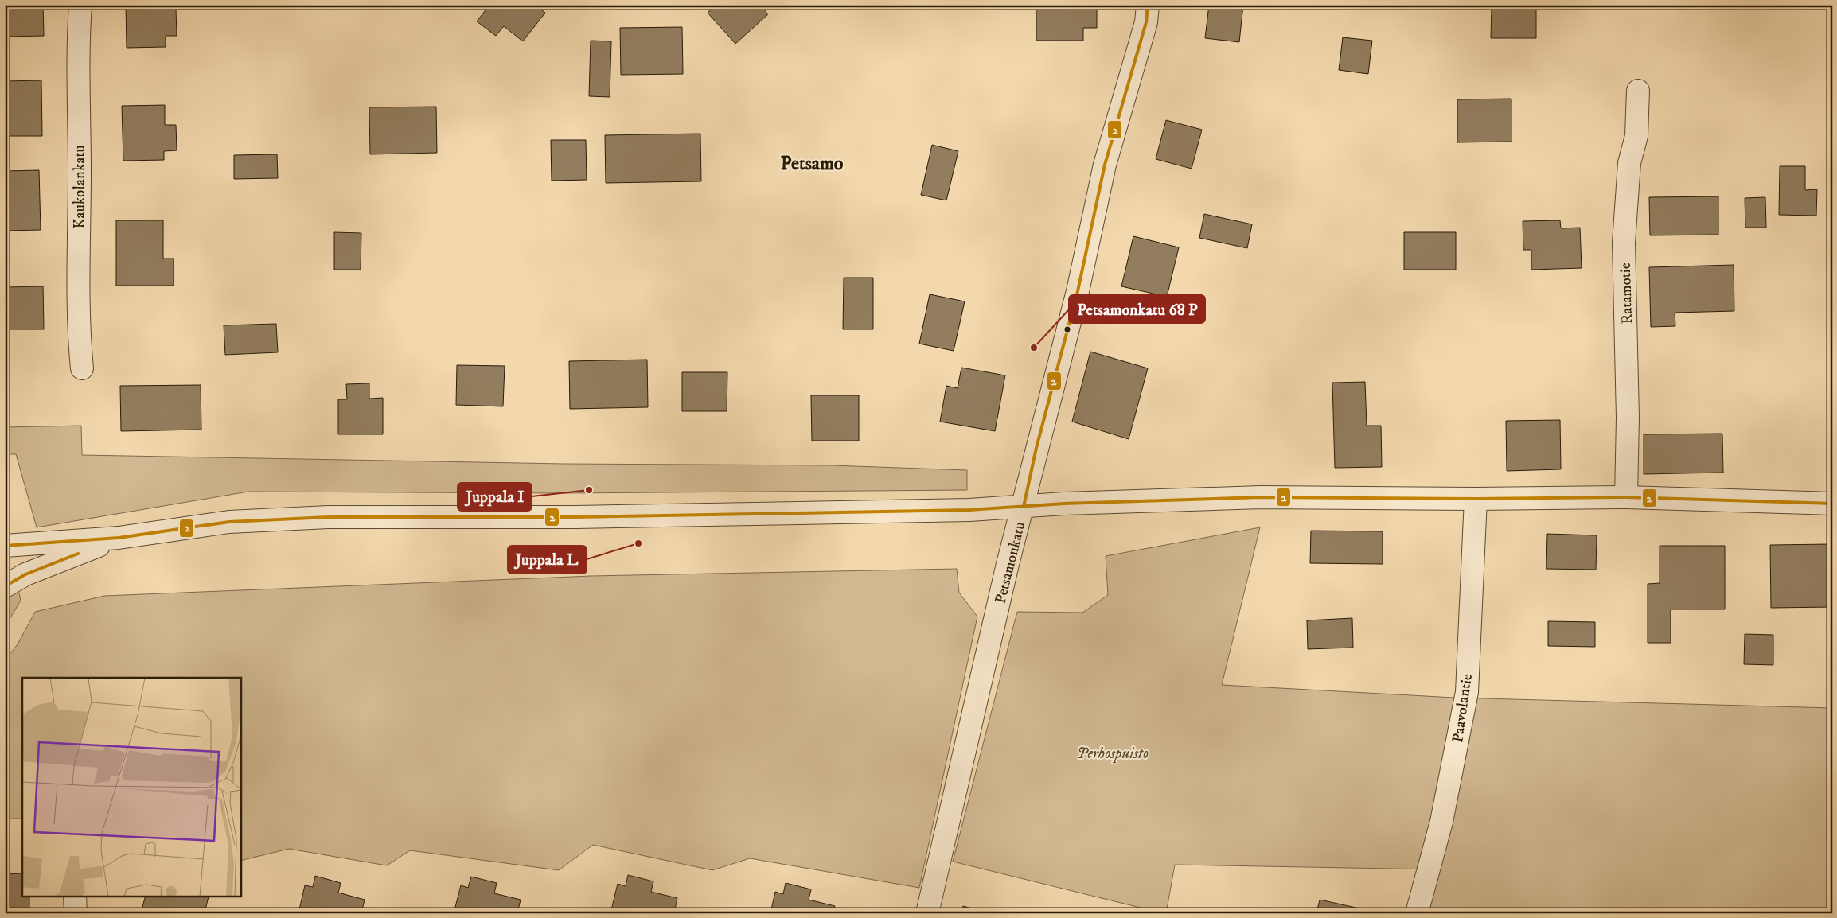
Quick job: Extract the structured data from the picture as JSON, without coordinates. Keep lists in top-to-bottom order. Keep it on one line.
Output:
{"streets":{"street":["Kaukolankatu","Ratamotie","Petsamonkatu","Paavolantie"]},"districts":["Petsamo"],"parks":["Perhospuisto"],"places":["Petsamonkatu 68 P","Juppala I","Juppala L"],"lines":["transit line 2"]}
